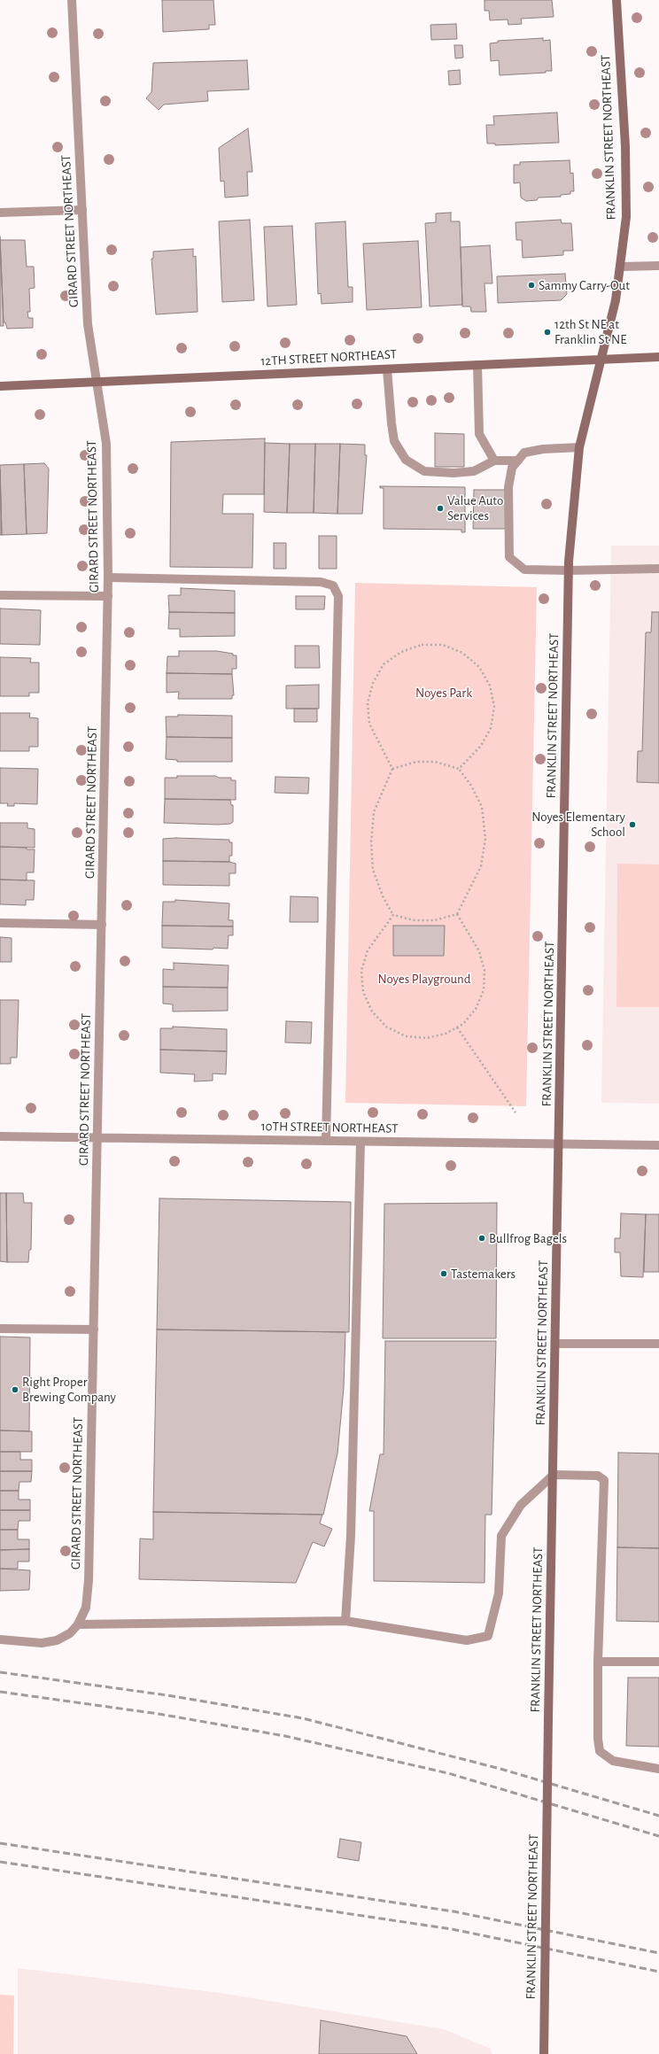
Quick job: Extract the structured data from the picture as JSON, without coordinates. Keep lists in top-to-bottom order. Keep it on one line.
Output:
{"streets":{"street":["FRANKLIN STREET NORTHEAST","GIRARD STREET NORTHEAST","12TH STREET NORTHEAST","10TH STREET NORTHEAST"]},"crossings":[["FRANKLIN STREET NORTHEAST","12TH STREET NORTHEAST"],["FRANKLIN STREET NORTHEAST","10TH STREET NORTHEAST"],["GIRARD STREET NORTHEAST","12TH STREET NORTHEAST"],["GIRARD STREET NORTHEAST","10TH STREET NORTHEAST"]],"parks":["Noyes Park","Noyes Playground"],"places":["Sammy Carry-Out","12th St NE at Franklin St NE","Value Auto Services","Noyes Elementary School","Bullfrog Bagels","Tastemakers","Right Proper Brewing Company"]}
